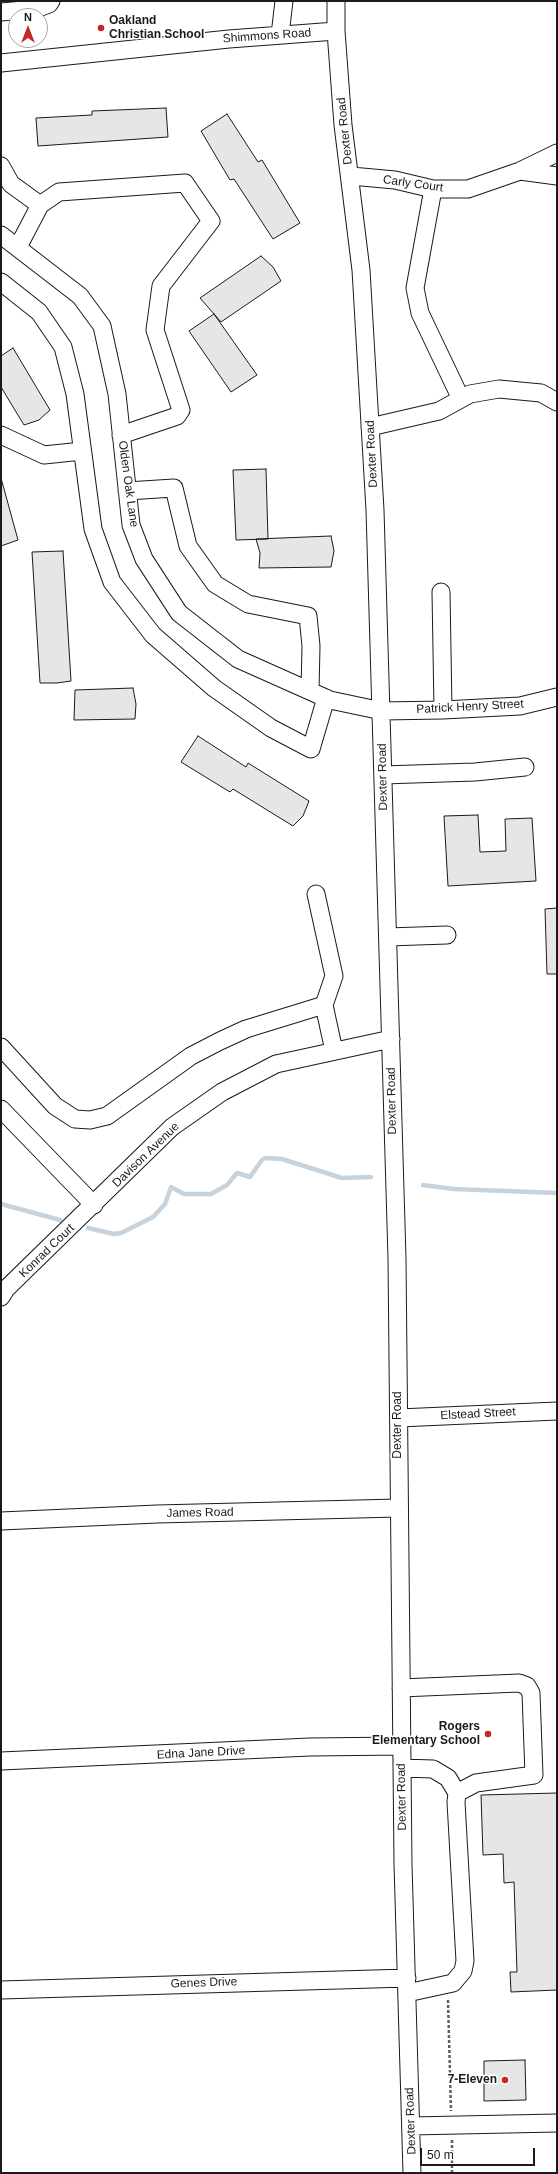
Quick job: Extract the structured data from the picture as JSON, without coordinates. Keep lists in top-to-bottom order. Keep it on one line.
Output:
{"streets":{"street":["Shimmons Road","Dexter Road","Carly Court","Olden Oak Lane","Patrick Henry Street","Davison Avenue","Konrad Court","Elstead Street","James Road","Edna Jane Drive","Genes Drive"]},"crossings":[["Shimmons Road","Dexter Road"],["Dexter Road","Carly Court"],["Dexter Road","Olden Oak Lane"],["Dexter Road","Patrick Henry Street"],["Dexter Road","Davison Avenue"],["Dexter Road","Elstead Street"],["Dexter Road","James Road"],["Dexter Road","Edna Jane Drive"],["Dexter Road","Genes Drive"],["Olden Oak Lane","Patrick Henry Street"],["Davison Avenue","Konrad Court"]],"places":["Oakland Christian School","Rogers Elementary School","7-Eleven"],"scale_bar":"50 m","north":"top"}
